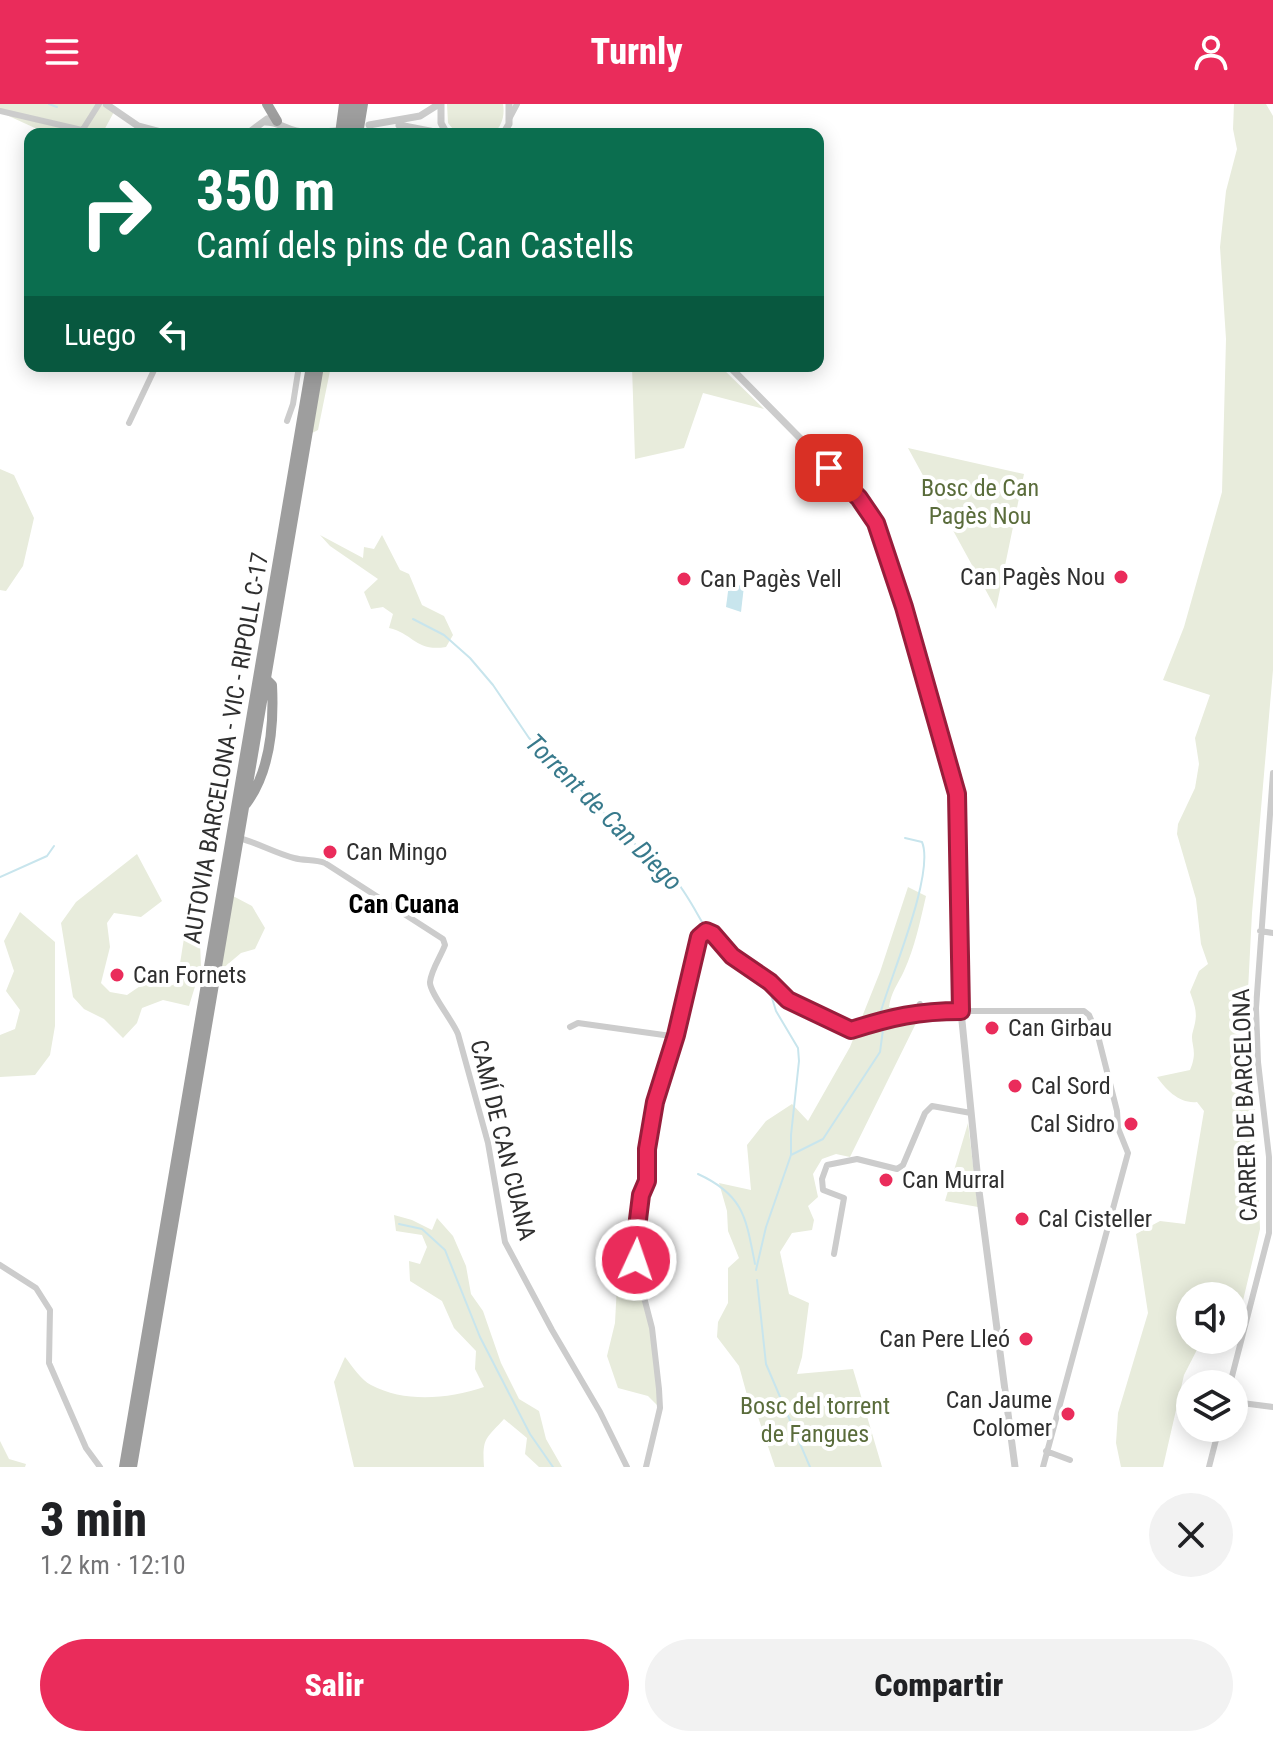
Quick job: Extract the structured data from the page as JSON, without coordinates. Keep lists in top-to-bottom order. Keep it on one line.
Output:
{"streets":{"highway":["AUTOVIA BARCELONA - VIC - RIPOLL C-17"],"street":["CARRER DE BARCELONA","CAMÍ DE CAN CUANA"]},"crossings":[["AUTOVIA BARCELONA - VIC - RIPOLL C-17","CAMÍ DE CAN CUANA"]],"districts":["Can Cuana"],"water":["Torrent de Can Diego"],"parks":["Bosc de Can Pagès Nou","Bosc del torrent de Fangues"],"places":["Can Pagès Nou","Can Pagès Vell","Can Mingo","Can Fornets","Can Girbau","Cal Sord","Cal Sidro","Can Murral","Cal Cisteller","Can Pere Lleó","Can Jaume Colomer"],"page":{"header":"Turnly","turn":["350 m","Camí dels pins de Can Castells"],"then":"Luego","heading":["3 min","1.2 km · 12:10"],"buttons":["Salir","Compartir"]}}
